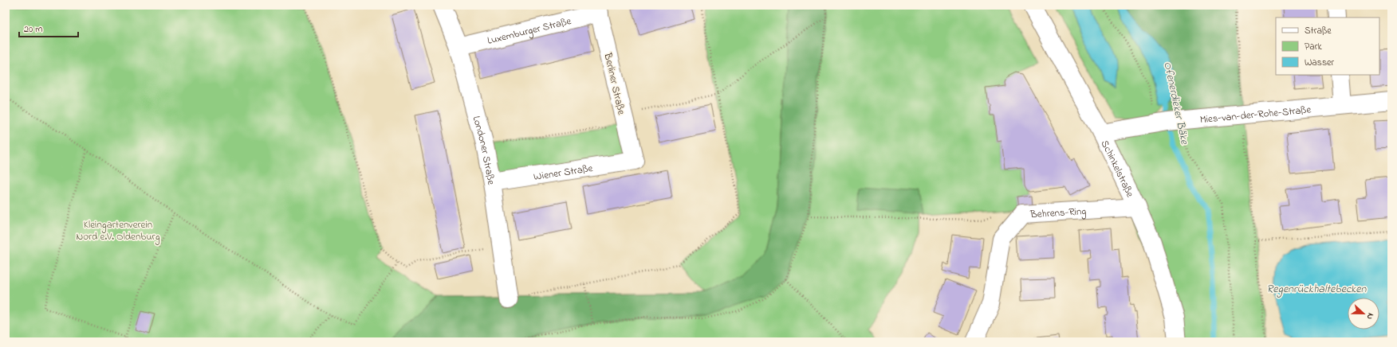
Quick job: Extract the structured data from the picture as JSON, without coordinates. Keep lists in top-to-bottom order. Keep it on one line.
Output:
{"streets":{"street":["Luxemburger Straße","Berliner Straße","Mies-van-der-Rohe-Straße","Londoner Straße","Schinkelstraße","Wiener Straße","Behrens-Ring"]},"crossings":[["Luxemburger Straße","Berliner Straße"],["Luxemburger Straße","Londoner Straße"],["Berliner Straße","Wiener Straße"],["Mies-van-der-Rohe-Straße","Schinkelstraße"],["Londoner Straße","Wiener Straße"],["Schinkelstraße","Behrens-Ring"]],"water":["Ofenerdieker Bäke","Regenrückhaltebecken"],"parks":["Kleingartenverein Nord e.V. Oldenburg"],"legend":["Straße","Park","Wasser"],"scale_bar":"20 m","north":"right"}
